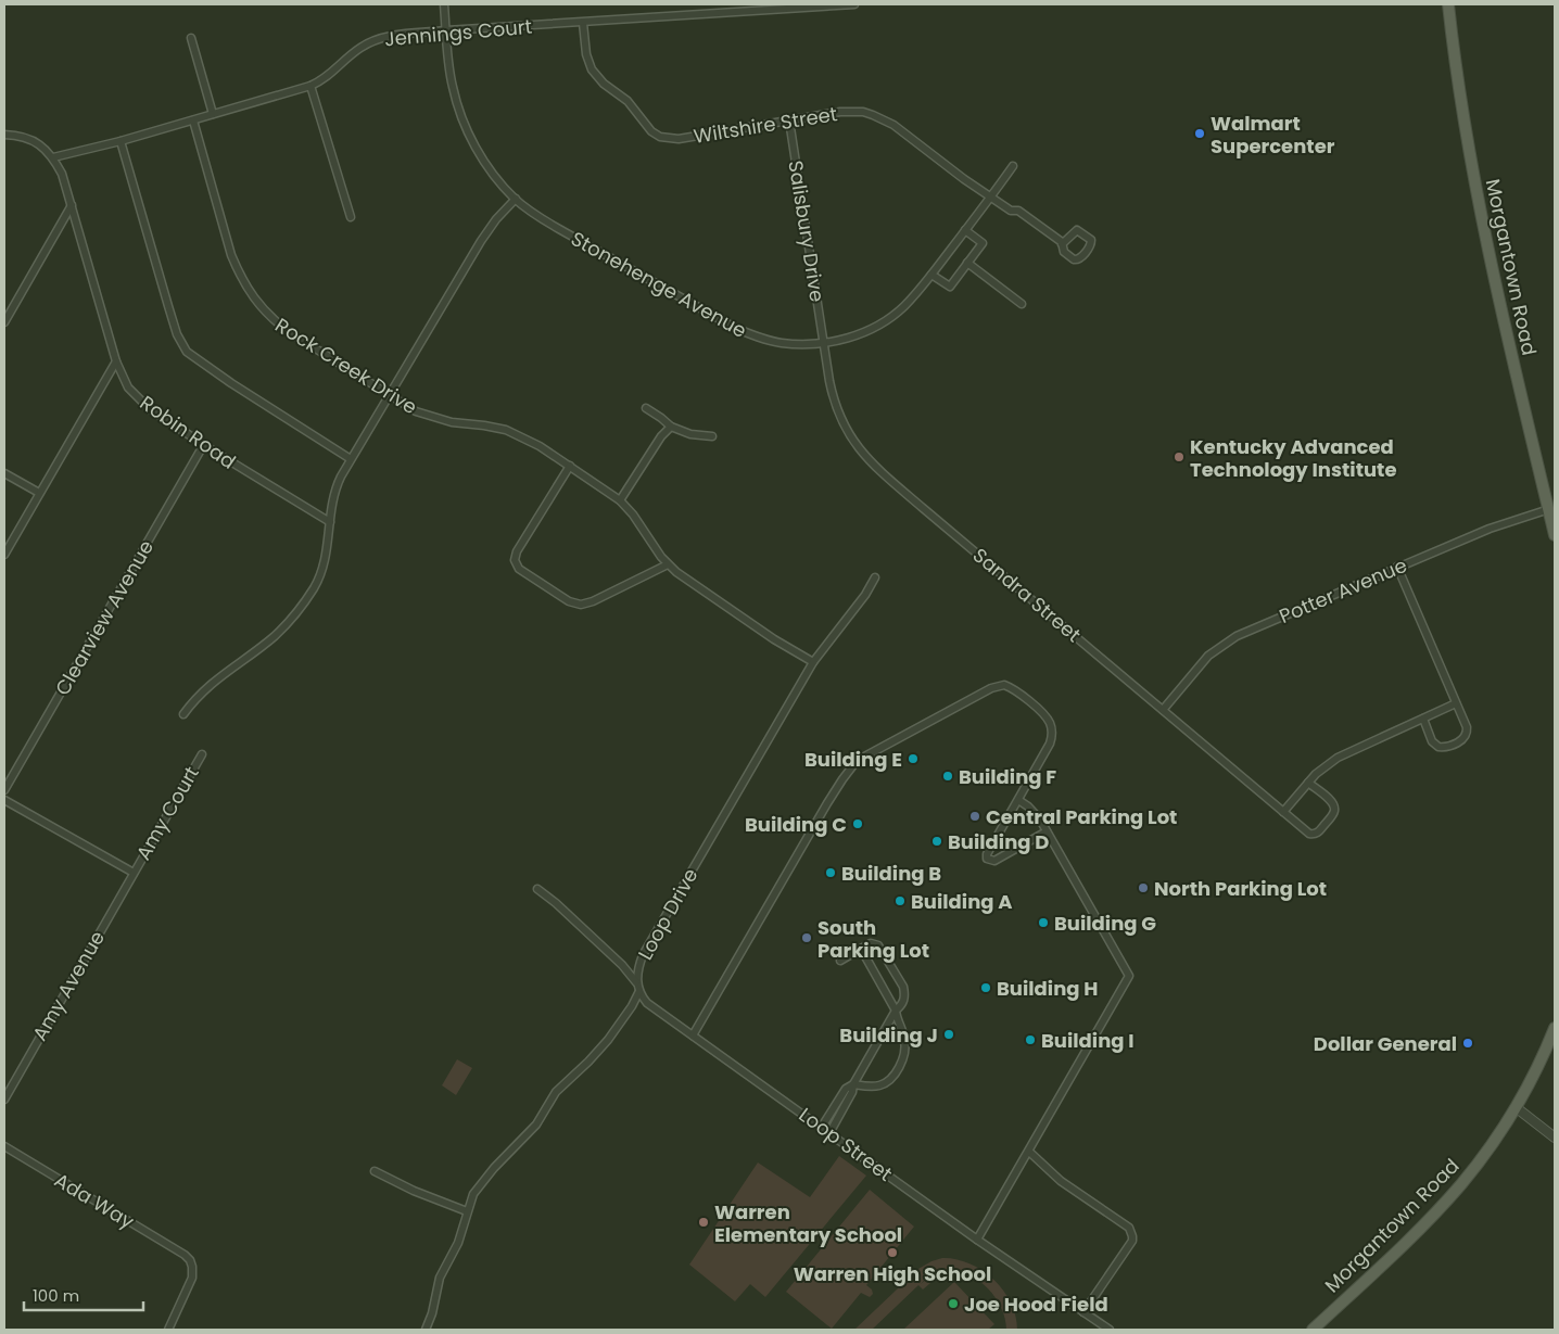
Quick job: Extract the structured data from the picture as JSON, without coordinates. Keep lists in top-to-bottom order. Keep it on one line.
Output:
{"streets":{"main road":["Morgantown Road"],"street":["Jennings Court","Wiltshire Street","Salisbury Drive","Stonehenge Avenue","Rock Creek Drive","Robin Road","Potter Avenue","Sandra Street","Clearview Avenue","Amy Court","Loop Drive","Amy Avenue","Loop Street","Ada Way"]},"crossings":[["Jennings Court","Wiltshire Street"],["Jennings Court","Stonehenge Avenue"],["Jennings Court","Rock Creek Drive"],["Jennings Court","Robin Road"],["Wiltshire Street","Salisbury Drive"],["Wiltshire Street","Stonehenge Avenue"],["Salisbury Drive","Stonehenge Avenue"],["Salisbury Drive","Sandra Street"],["Morgantown Road","Potter Avenue"],["Stonehenge Avenue","Sandra Street"],["Rock Creek Drive","Loop Drive"],["Robin Road","Clearview Avenue"],["Potter Avenue","Sandra Street"],["Amy Court","Amy Avenue"],["Loop Drive","Loop Street"]],"places":["Walmart Supercenter","Kentucky Advanced Technology Institute","Building E","Building F","Central Parking Lot","Building C","Building D","Building B","North Parking Lot","Building A","Building G","South Parking Lot","Building H","Building J","Building I","Dollar General","Warren Elementary School","Warren High School","Joe Hood Field"],"scale_bar":"100 m"}
